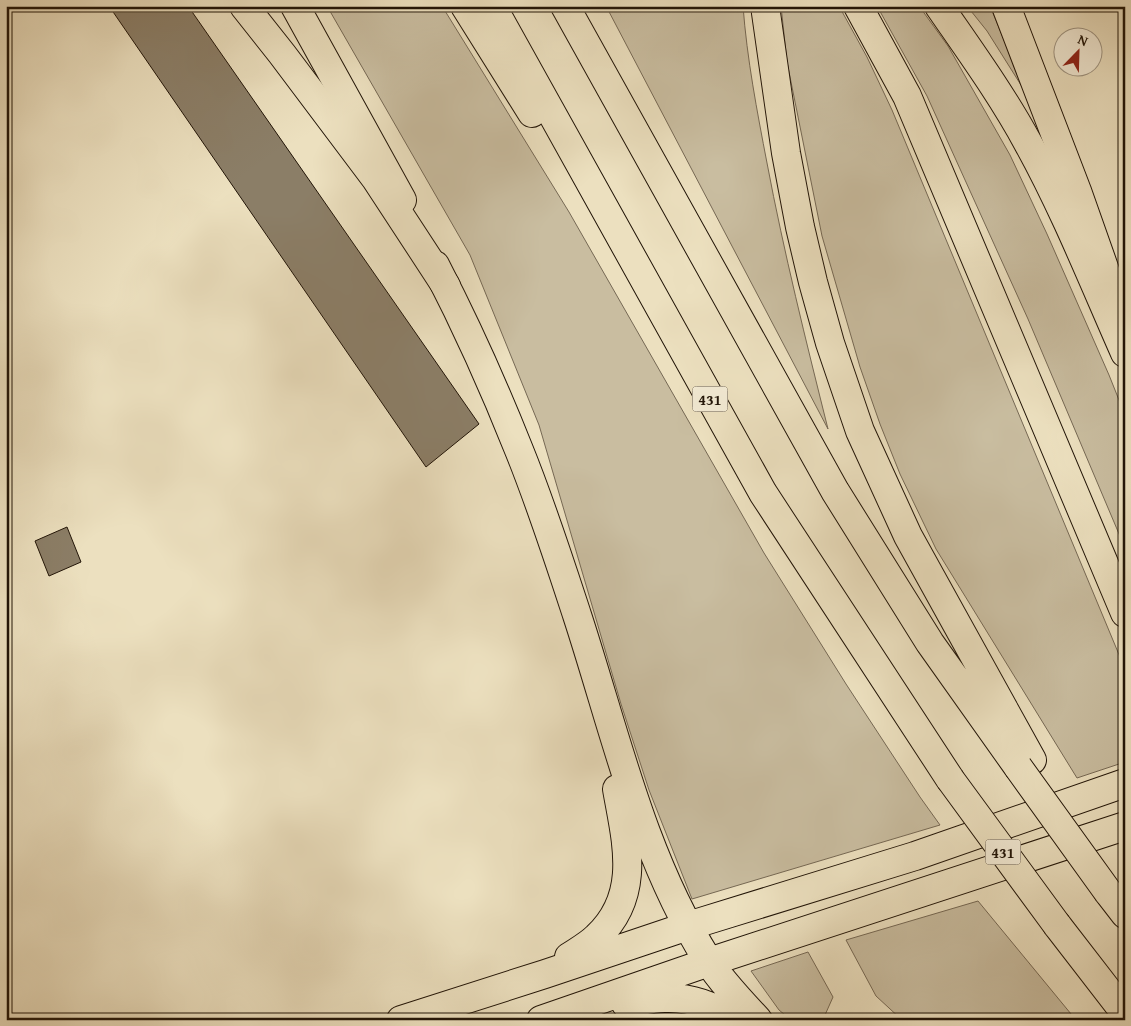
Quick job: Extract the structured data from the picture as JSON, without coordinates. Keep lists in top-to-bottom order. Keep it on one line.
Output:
{"streets":{"main road":["431"]},"north":"top right"}
